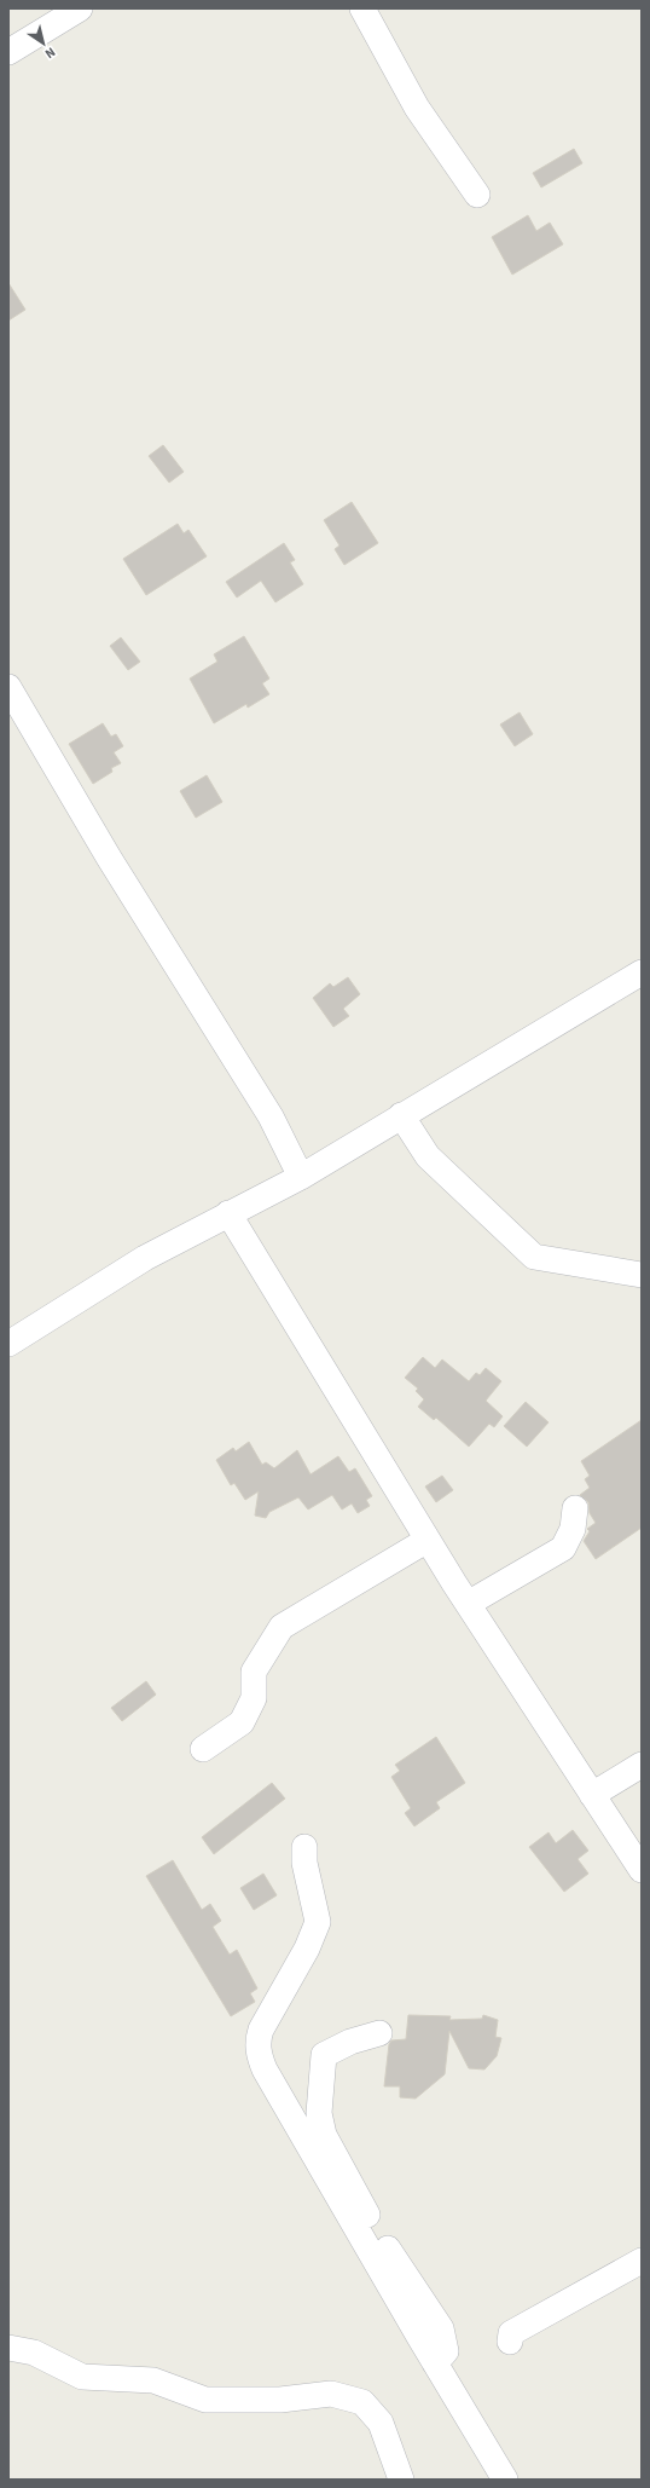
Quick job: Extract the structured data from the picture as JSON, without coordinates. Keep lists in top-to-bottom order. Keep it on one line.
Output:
{"north":"bottom right"}
